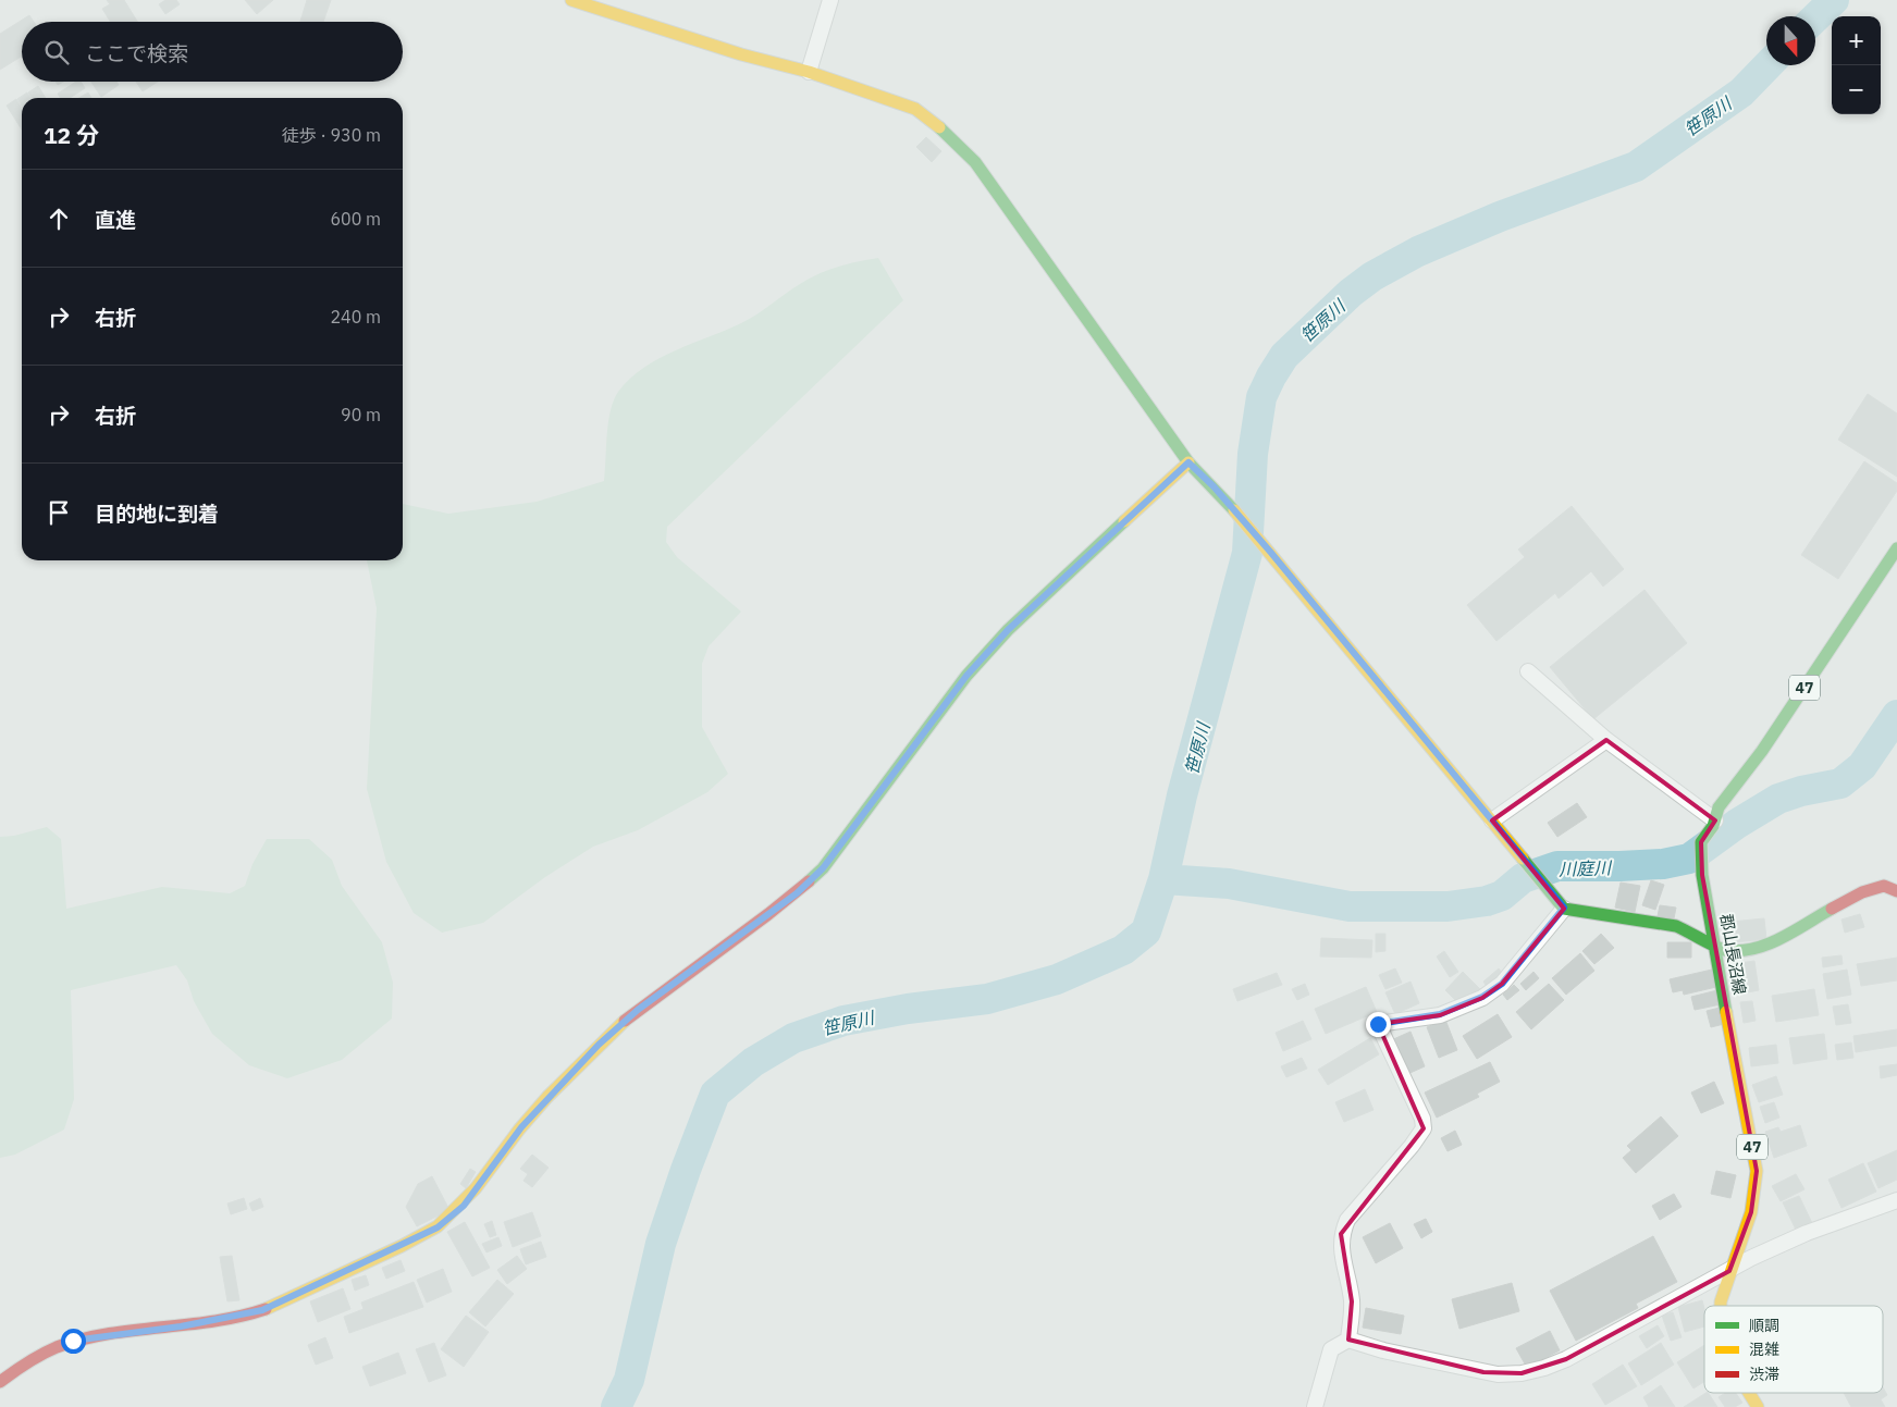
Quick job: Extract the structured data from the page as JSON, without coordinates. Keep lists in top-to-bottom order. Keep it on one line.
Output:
{"streets":{"street":["47","郡山長沼線"]},"water":["笹原川","川庭川"],"legend":["順調","混雑","渋滞"],"north":"bottom","page":{"map_buttons":["+","−"],"search":"ここで検索","heading":["12 分","徒歩 · 930 m"],"list":[["直進","600 m"],["右折","240 m"],["右折","90 m"],"目的地に到着"]}}
